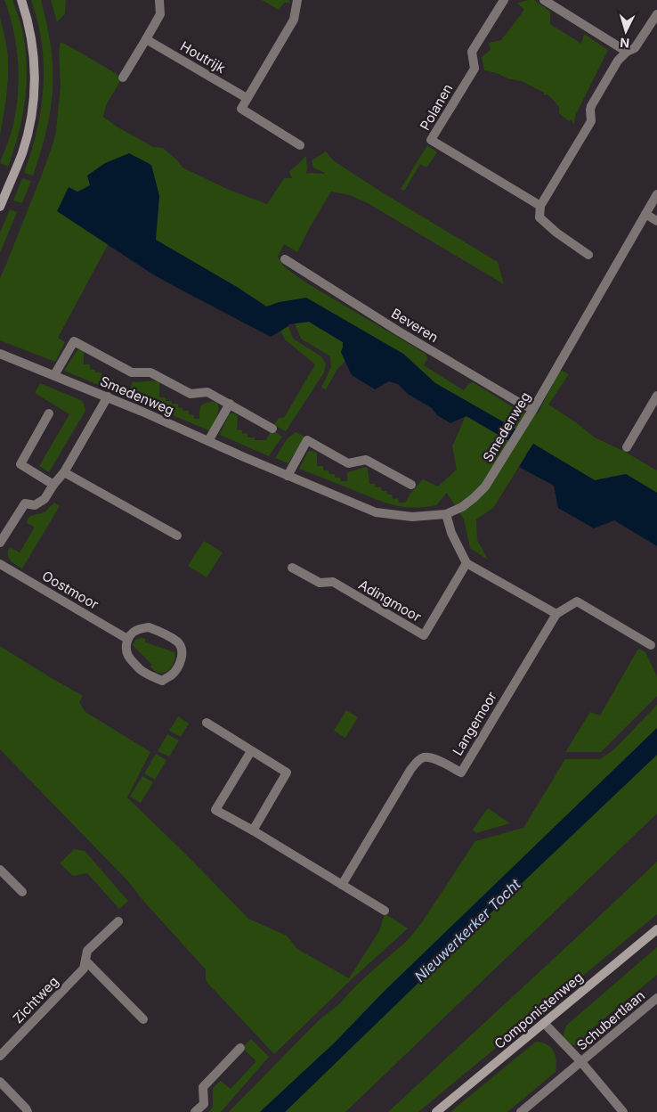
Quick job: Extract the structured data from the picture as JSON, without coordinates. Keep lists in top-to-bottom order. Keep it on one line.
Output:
{"streets":{"main road":["Componistenweg"],"street":["Houtrijk","Polanen","Beveren","Smedenweg","Oostmoor","Adingmoor","Langemoor","Zichtweg","Schubertlaan"]},"crossings":[["Beveren","Smedenweg"],["Componistenweg","Schubertlaan"]],"water":["Nieuwerkerker Tocht"],"north":"bottom"}
